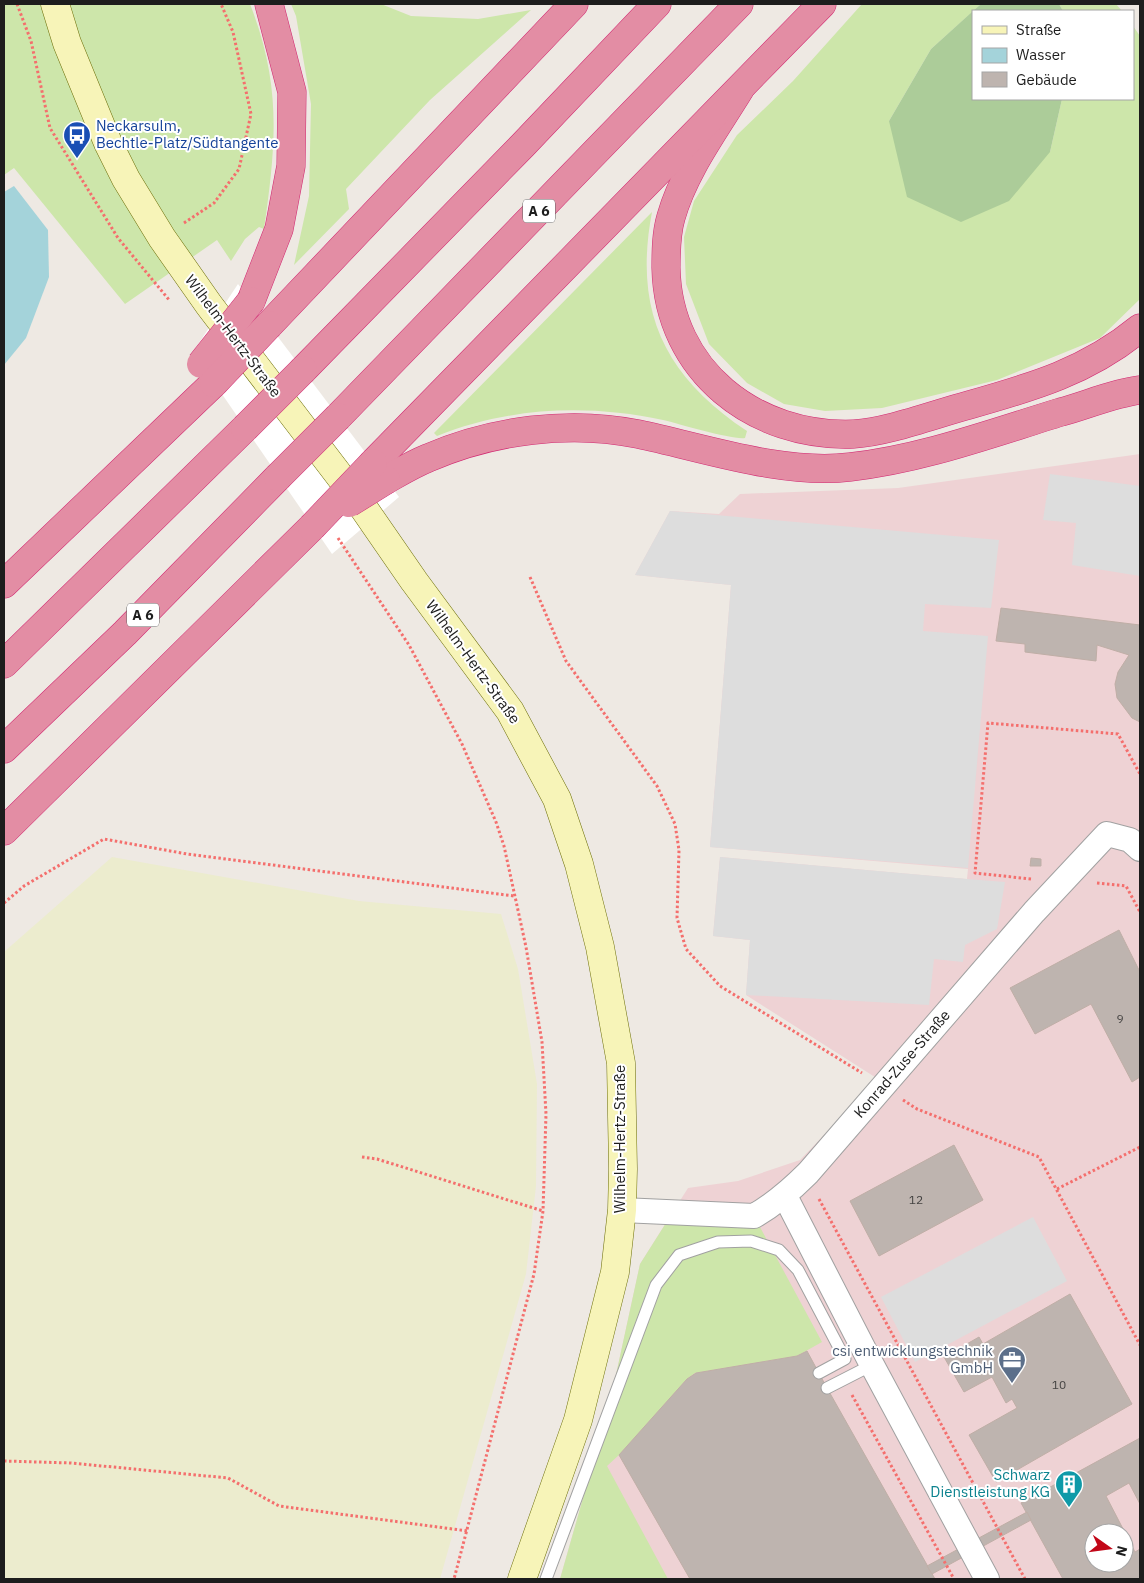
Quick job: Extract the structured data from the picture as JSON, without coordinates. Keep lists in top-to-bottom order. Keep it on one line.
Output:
{"streets":{"highway":["A 6"],"main road":["Wilhelm-Hertz-Straße"],"street":["Konrad-Zuse-Straße"]},"crossings":[["Wilhelm-Hertz-Straße","Konrad-Zuse-Straße"]],"places":{"bus stop":["Neckarsulm, Bechtle-Platz/Südtangente"],"office":["csi entwicklungstechnik GmbH"],"building":["Schwarz Dienstleistung KG"]},"house_numbers":["9","12","10"],"legend":["Straße","Wasser","Gebäude"],"north":"right"}
